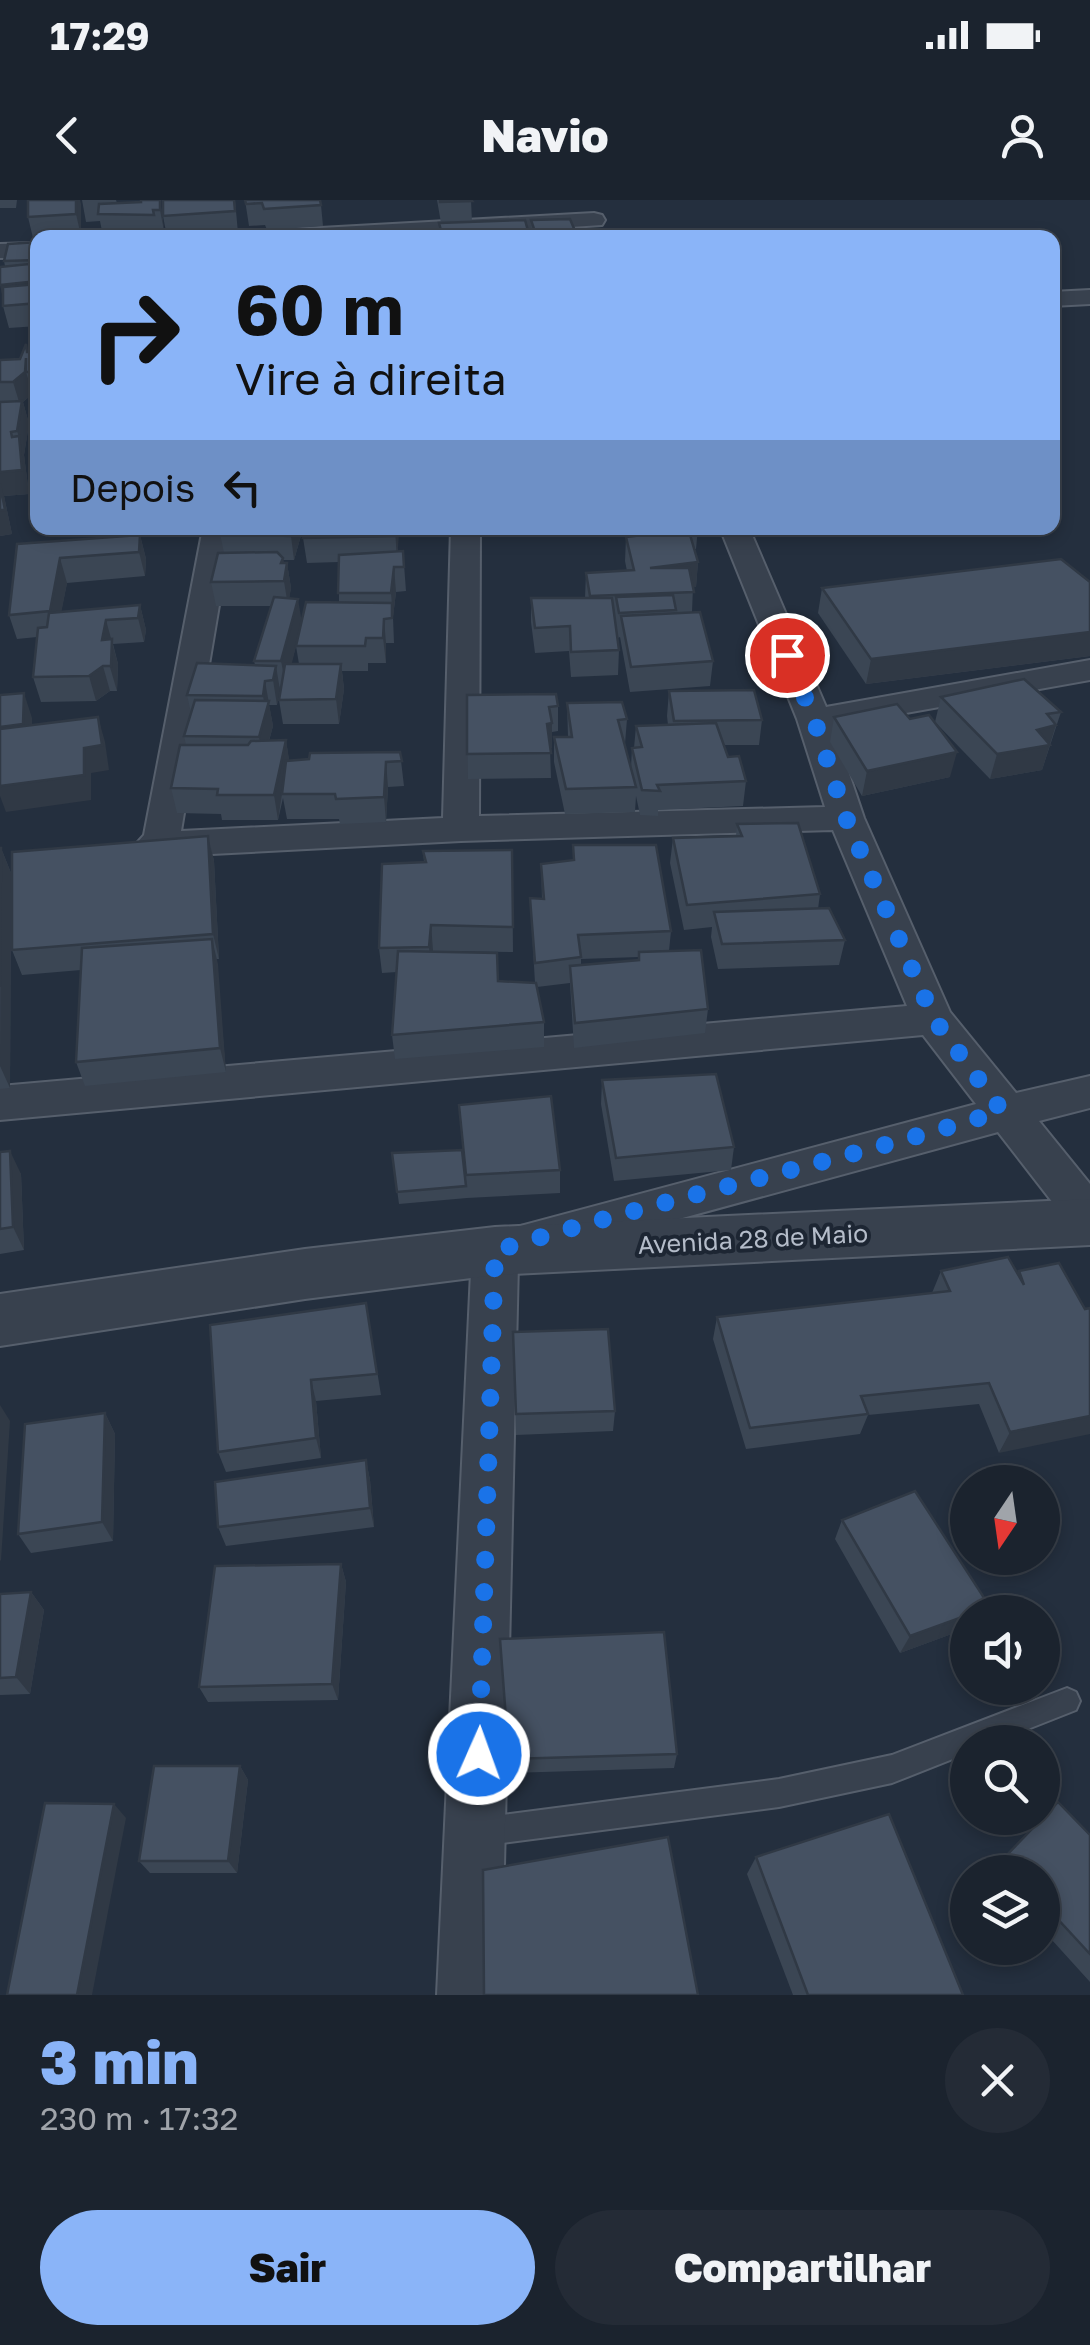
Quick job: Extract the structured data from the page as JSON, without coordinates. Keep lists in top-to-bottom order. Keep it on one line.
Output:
{"streets":{"street":["Avenida 28 de Maio"]},"north":"bottom","page":{"status":"17:29","header":"Navio","turn":["60 m","Vire à direita"],"then":"Depois","heading":["3 min","230 m · 17:32"],"buttons":["Sair","Compartilhar"]}}
